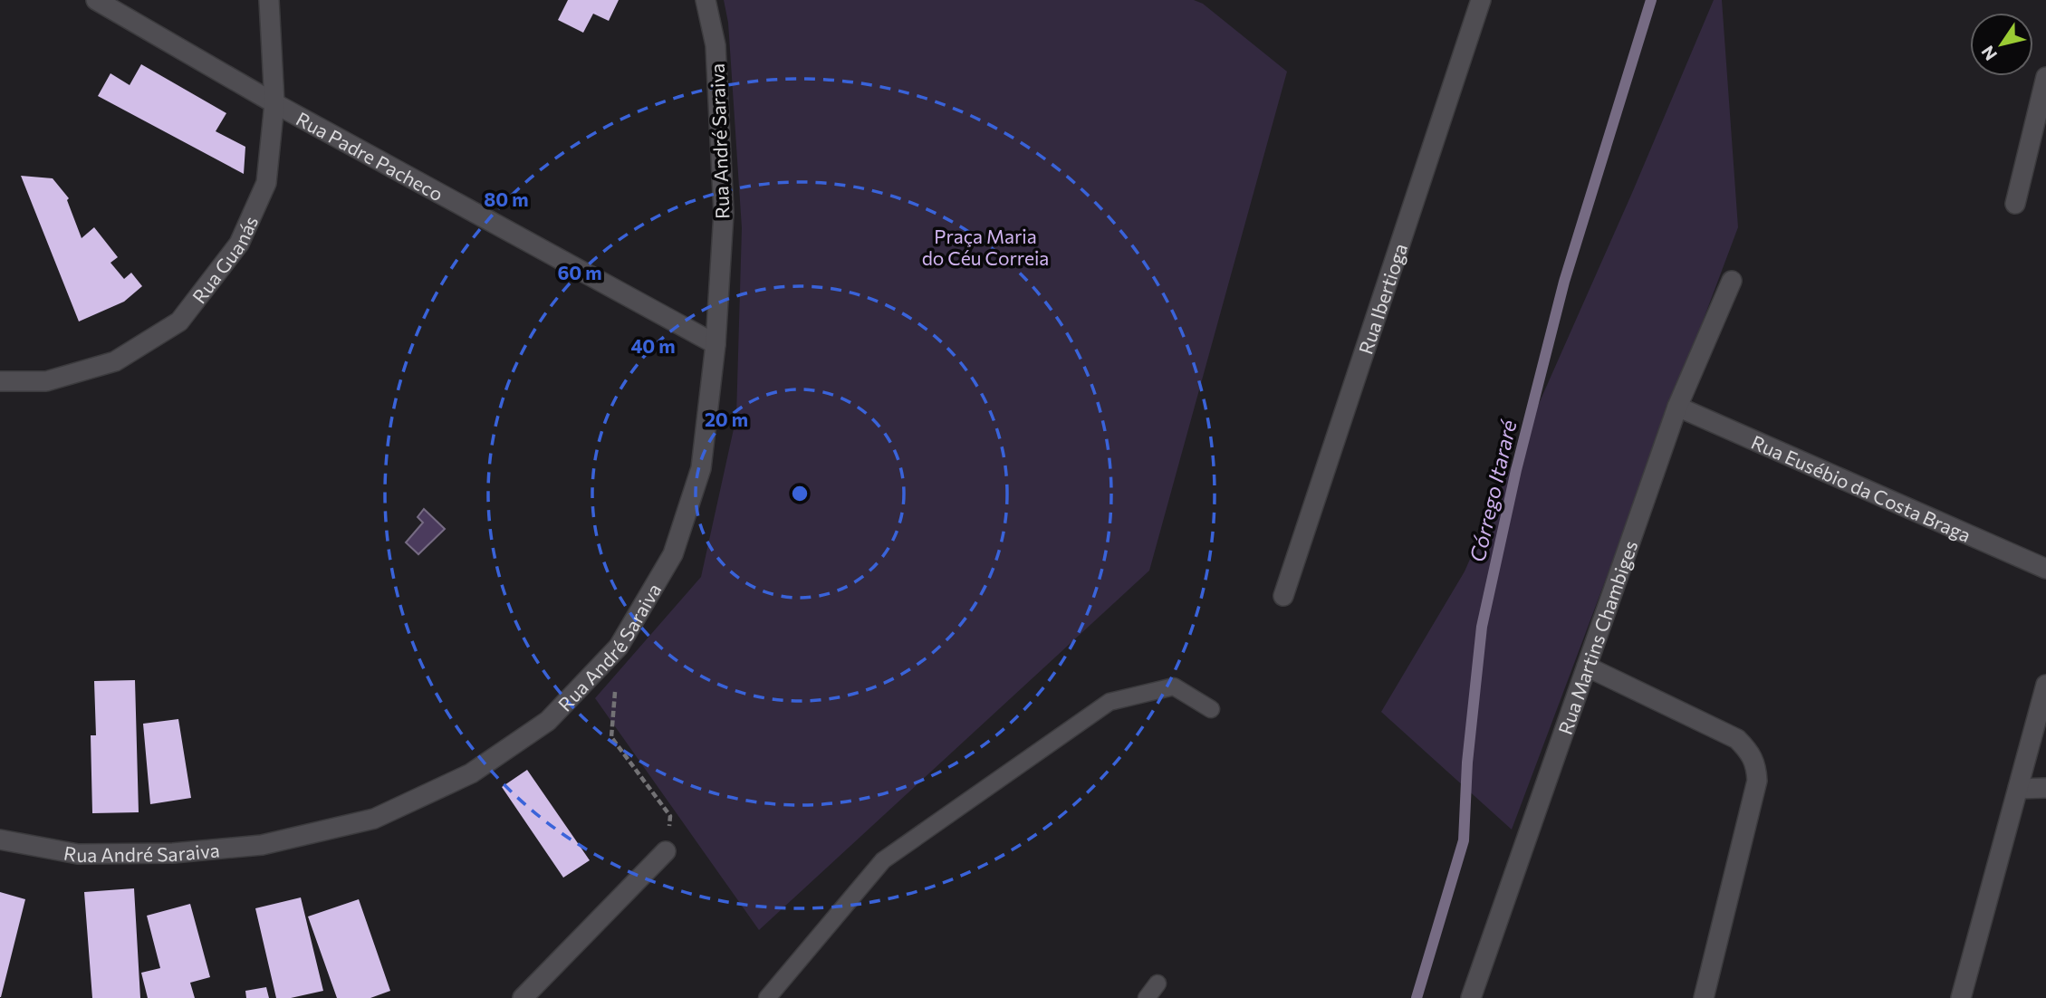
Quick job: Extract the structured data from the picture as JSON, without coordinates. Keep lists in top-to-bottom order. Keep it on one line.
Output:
{"streets":{"street":["Rua André Saraiva","Rua Padre Pacheco","Rua Guanás","Rua Ibertioga","Rua Eusébio da Costa Braga","Rua Martins Chambiges"]},"crossings":[["Rua André Saraiva","Rua Padre Pacheco"],["Rua Padre Pacheco","Rua Guanás"],["Rua Eusébio da Costa Braga","Rua Martins Chambiges"]],"water":["Córrego Itararé"],"parks":["Praça Maria do Céu Correia"],"north":"bottom left","rings":["80 m","60 m","40 m","20 m"]}
